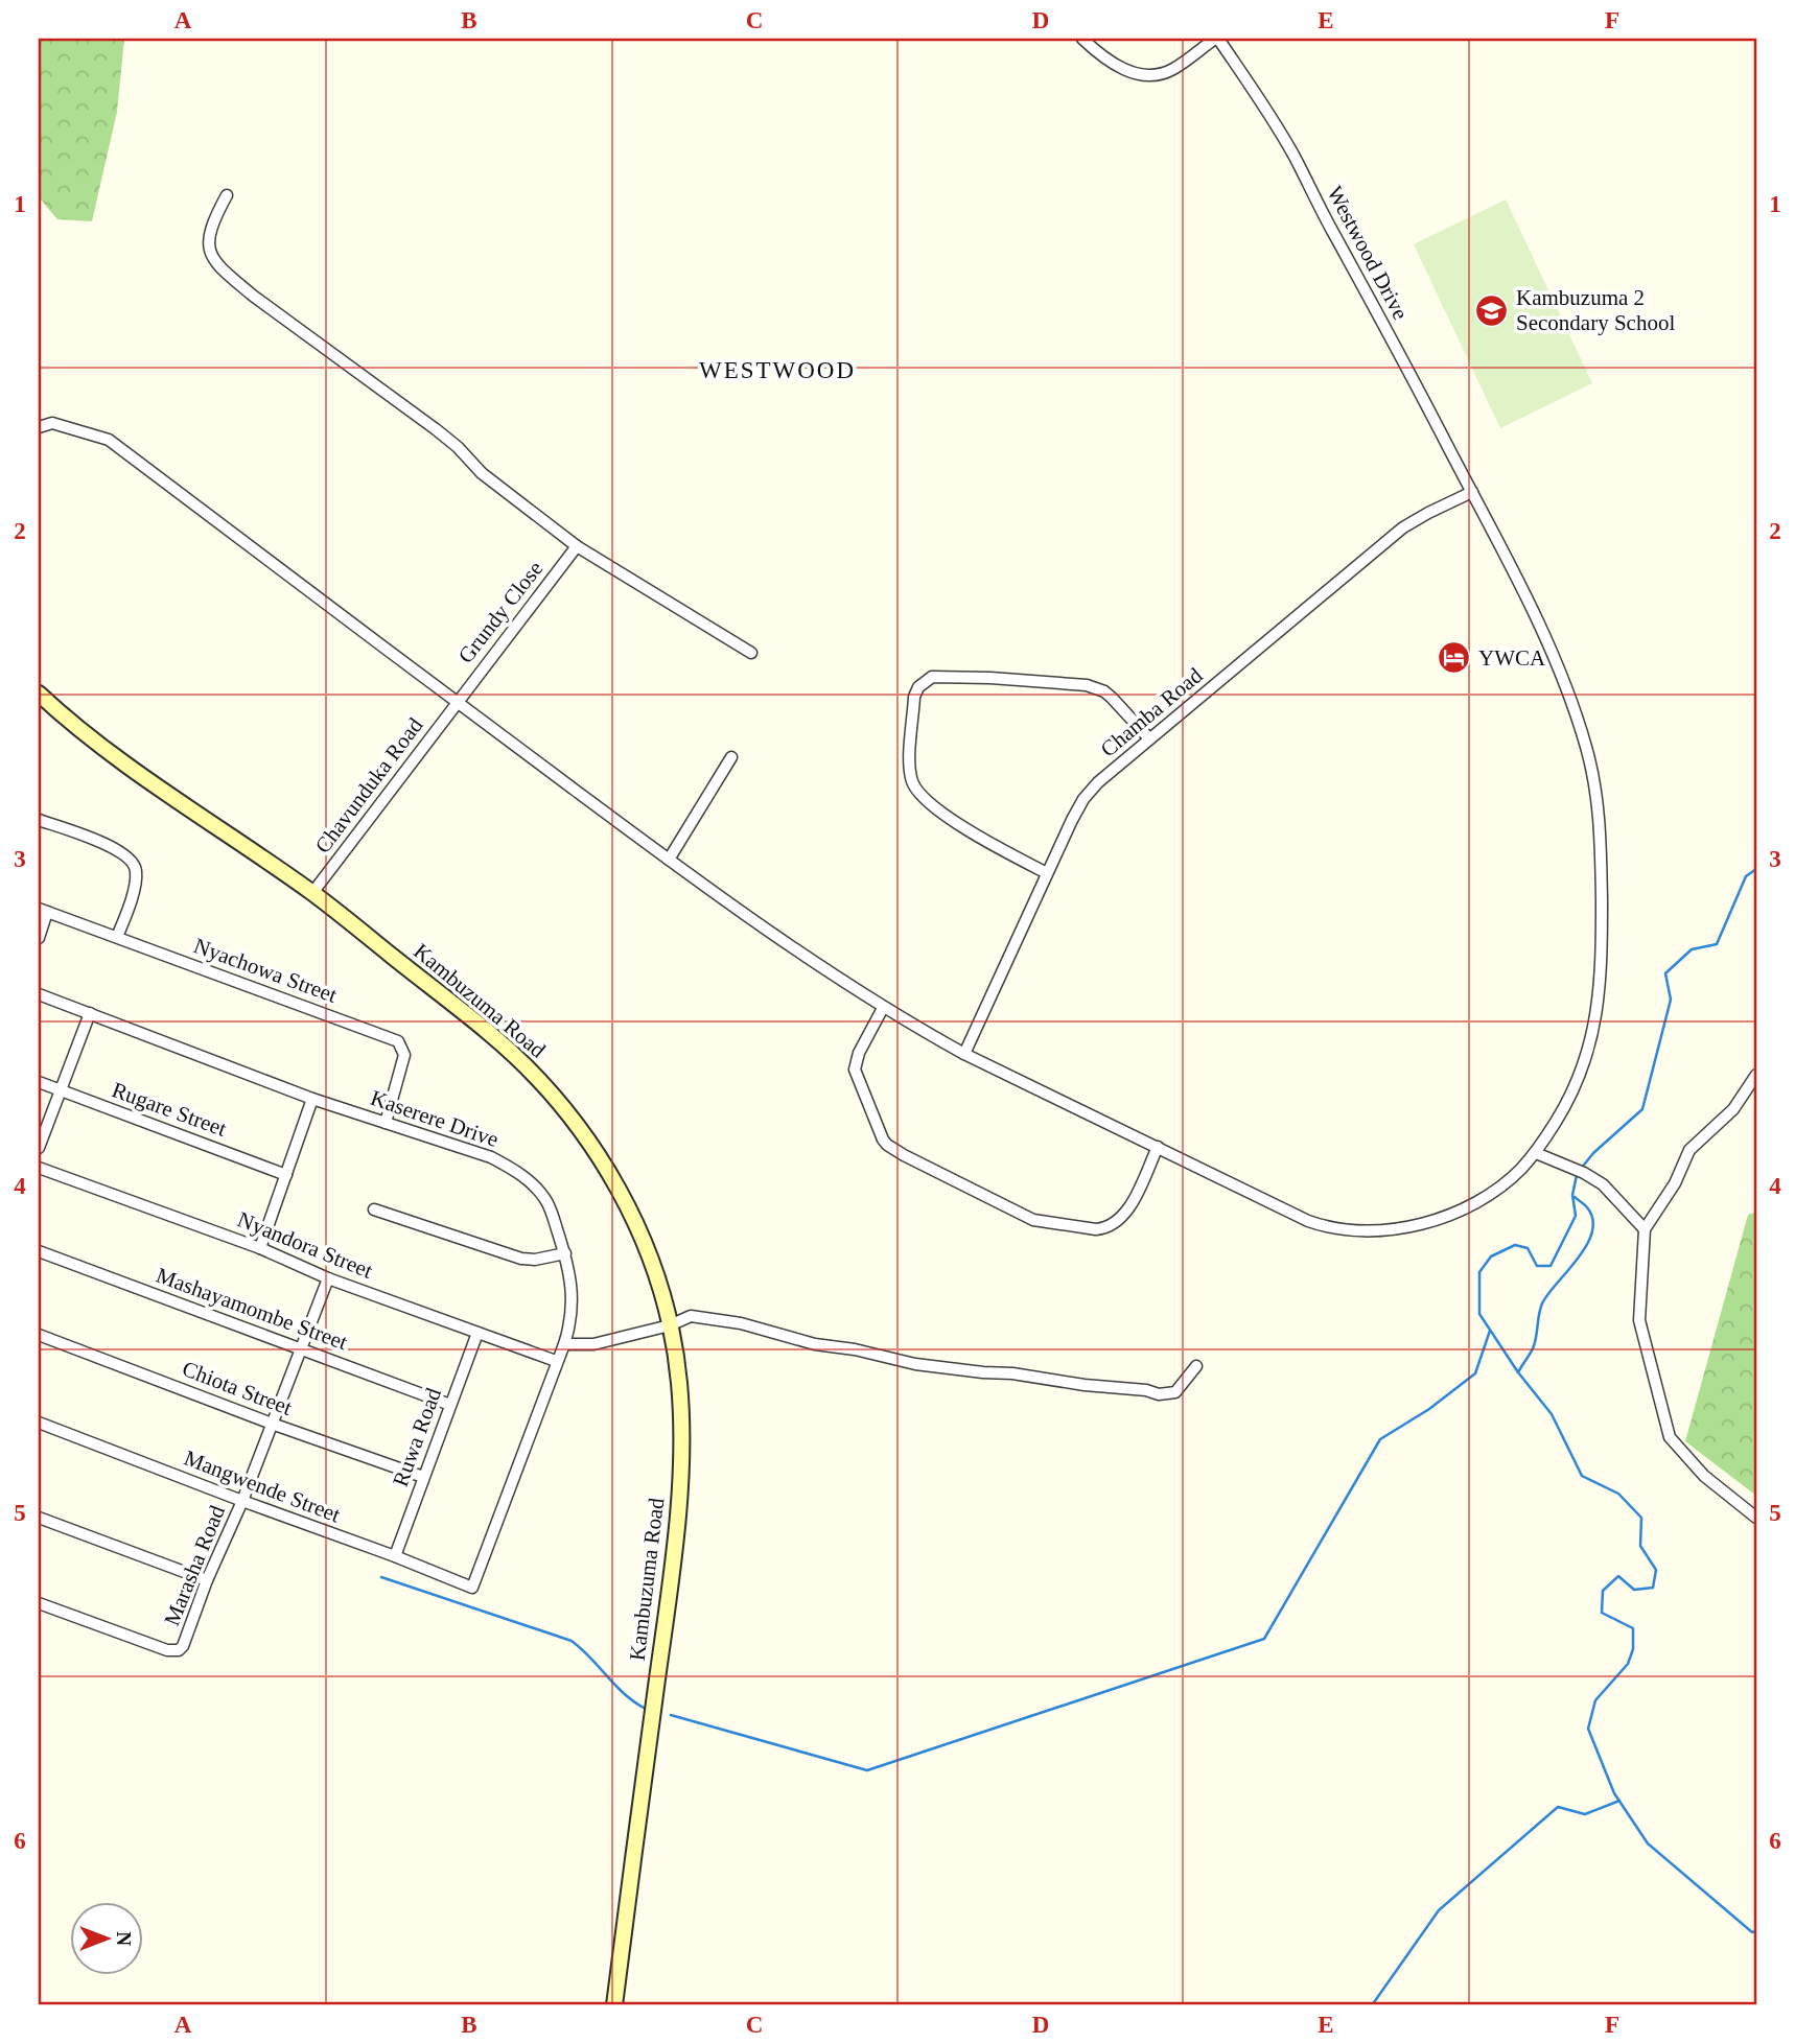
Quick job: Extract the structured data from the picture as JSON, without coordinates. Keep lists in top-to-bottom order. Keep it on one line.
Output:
{"streets":{"main road":["Kambuzuma Road"],"street":["Westwood Drive","Grundy Close","Chamba Road","Chavunduka Road","Nyachowa Street","Rugare Street","Kaserere Drive","Nyandora Street","Mashayamombe Street","Chiota Street","Ruwa Road","Mangwende Street","Marasha Road"]},"crossings":[["Westwood Drive","Grundy Close"],["Westwood Drive","Chamba Road"],["Westwood Drive","Chavunduka Road"],["Grundy Close","Chavunduka Road"],["Chavunduka Road","Kambuzuma Road"],["Nyachowa Street","Kaserere Drive"],["Kaserere Drive","Nyandora Street"],["Kaserere Drive","Mangwende Street"],["Nyandora Street","Ruwa Road"],["Nyandora Street","Marasha Road"],["Mashayamombe Street","Ruwa Road"],["Mashayamombe Street","Marasha Road"],["Chiota Street","Ruwa Road"],["Chiota Street","Marasha Road"],["Ruwa Road","Mangwende Street"],["Mangwende Street","Marasha Road"]],"districts":["WESTWOOD"],"places":{"school or university":["Kambuzuma 2 Secondary School"],"hotel":["YWCA"]},"north":"right","grid":{"columns":["A","B","C","D","E","F"],"rows":["1","2","3","4","5","6"]}}
